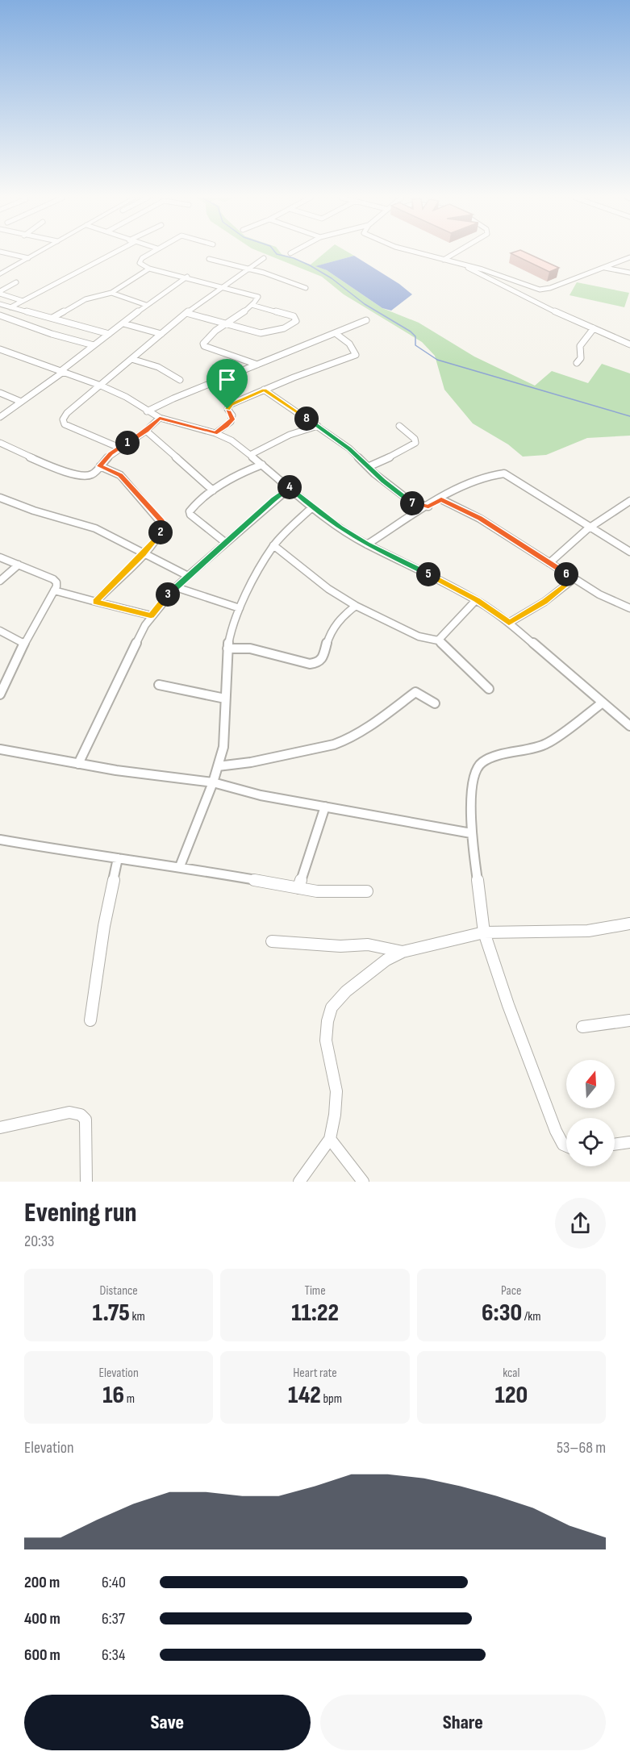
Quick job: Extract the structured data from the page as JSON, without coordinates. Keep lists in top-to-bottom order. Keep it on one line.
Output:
{"north":"top","page":{"pins":["8","1","4","7","2","5","6","3"],"heading":["Evening run","20:33"],"stats":[["Distance","1.75 km"],["Time","11:22"],["Pace","6:30 /km"],["Elevation","16 m"],["Heart rate","142 bpm"],["kcal","120"]],"chart":["Elevation","53–68 m"],"list":[{"name":"200 m","note":"6:40"},{"name":"400 m","note":"6:37"},{"name":"600 m","note":"6:34"}],"buttons":["Save","Share"]}}
